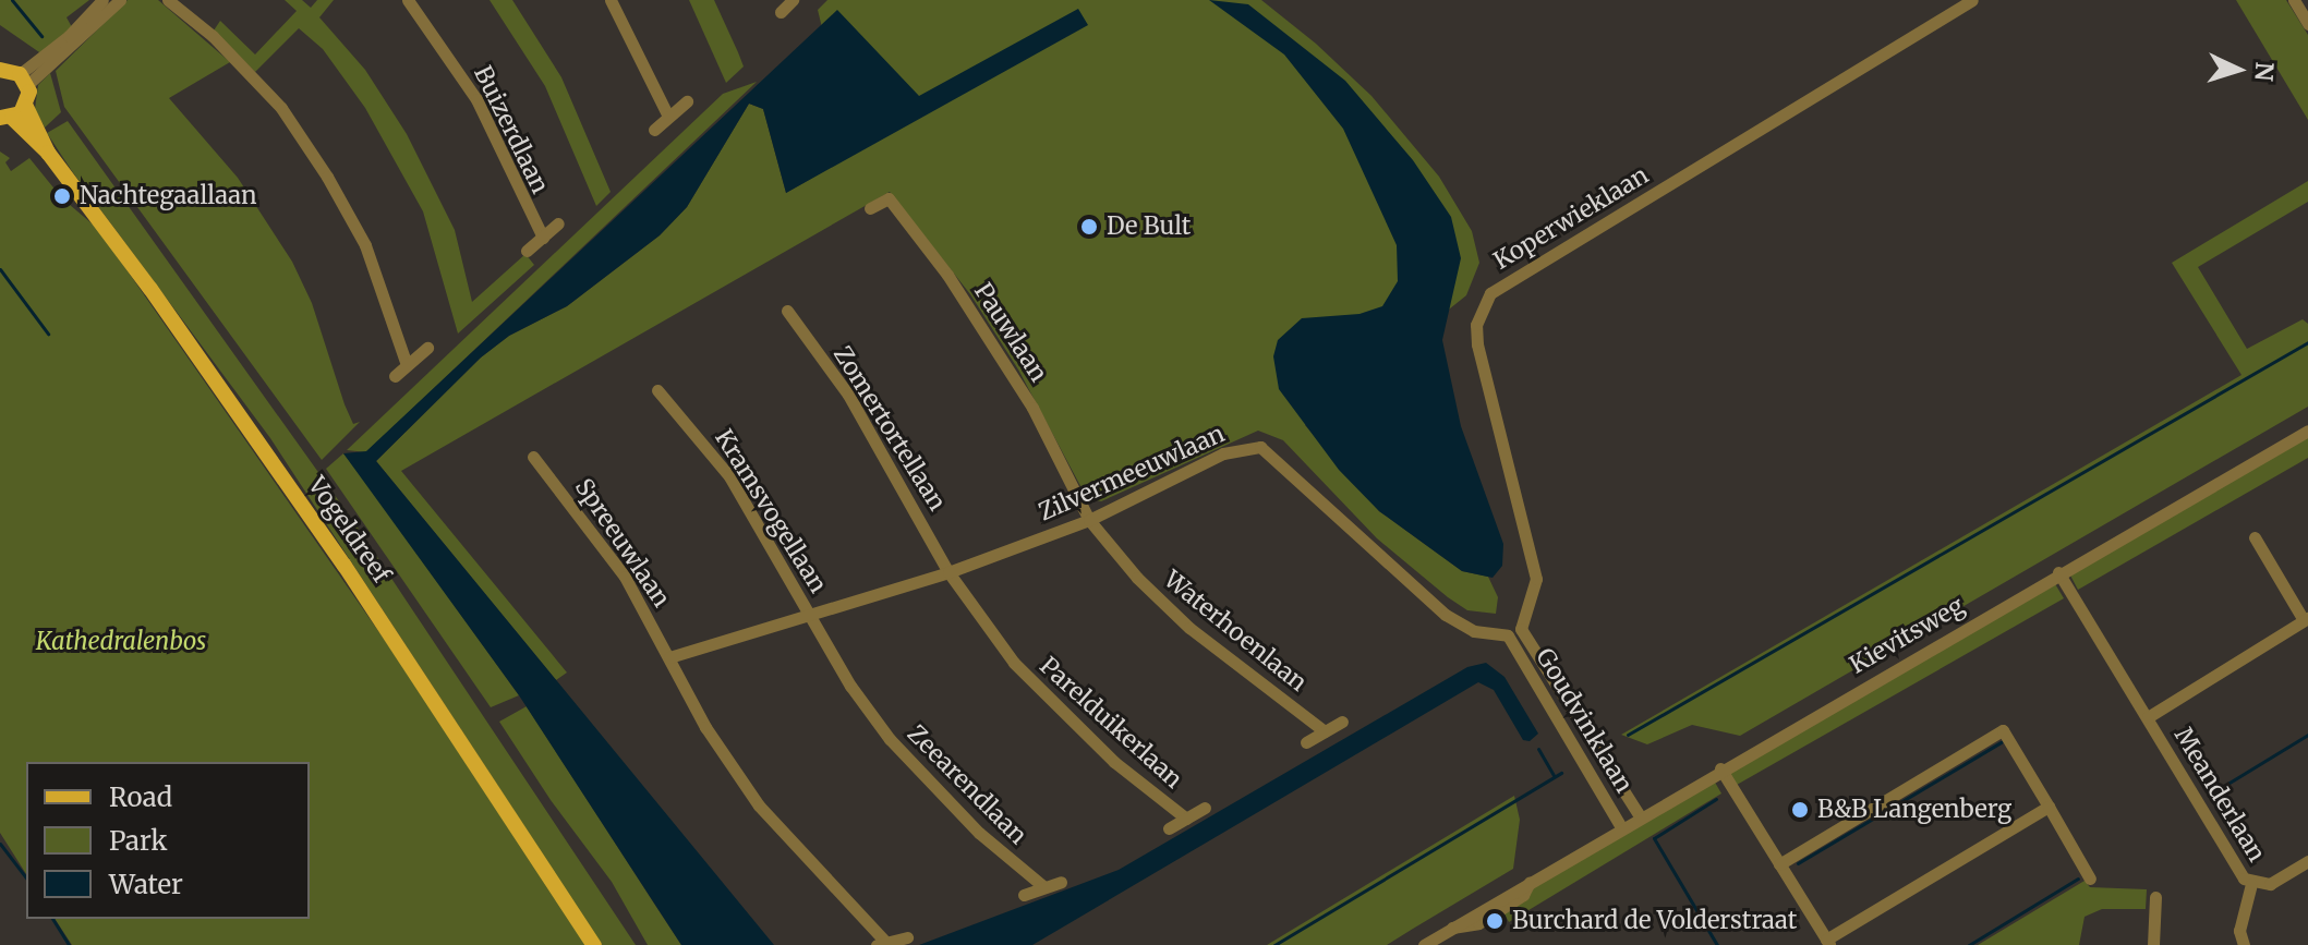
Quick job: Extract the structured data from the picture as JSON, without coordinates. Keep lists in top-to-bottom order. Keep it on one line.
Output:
{"streets":{"main road":["Vogeldreef"],"street":["Buizerdlaan","Koperwieklaan","Pauwlaan","Zomertortellaan","Zilvermeeuwlaan","Kramsvogellaan","Spreeuwlaan","Waterhoenlaan","Kievitsweg","Goudvinklaan","Parelduikerlaan","Zeearendlaan","Meanderlaan"]},"crossings":[["Koperwieklaan","Goudvinklaan"],["Pauwlaan","Zilvermeeuwlaan"],["Pauwlaan","Waterhoenlaan"],["Zomertortellaan","Zilvermeeuwlaan"],["Zomertortellaan","Parelduikerlaan"],["Zilvermeeuwlaan","Kramsvogellaan"],["Zilvermeeuwlaan","Spreeuwlaan"],["Zilvermeeuwlaan","Waterhoenlaan"],["Zilvermeeuwlaan","Goudvinklaan"],["Zilvermeeuwlaan","Parelduikerlaan"],["Zilvermeeuwlaan","Zeearendlaan"],["Kramsvogellaan","Zeearendlaan"],["Kievitsweg","Goudvinklaan"],["Kievitsweg","Meanderlaan"]],"parks":["Kathedralenbos"],"places":["Nachtegaallaan","De Bult","B&B Langenberg","Burchard de Volderstraat"],"legend":["Road","Park","Water"],"north":"right"}
